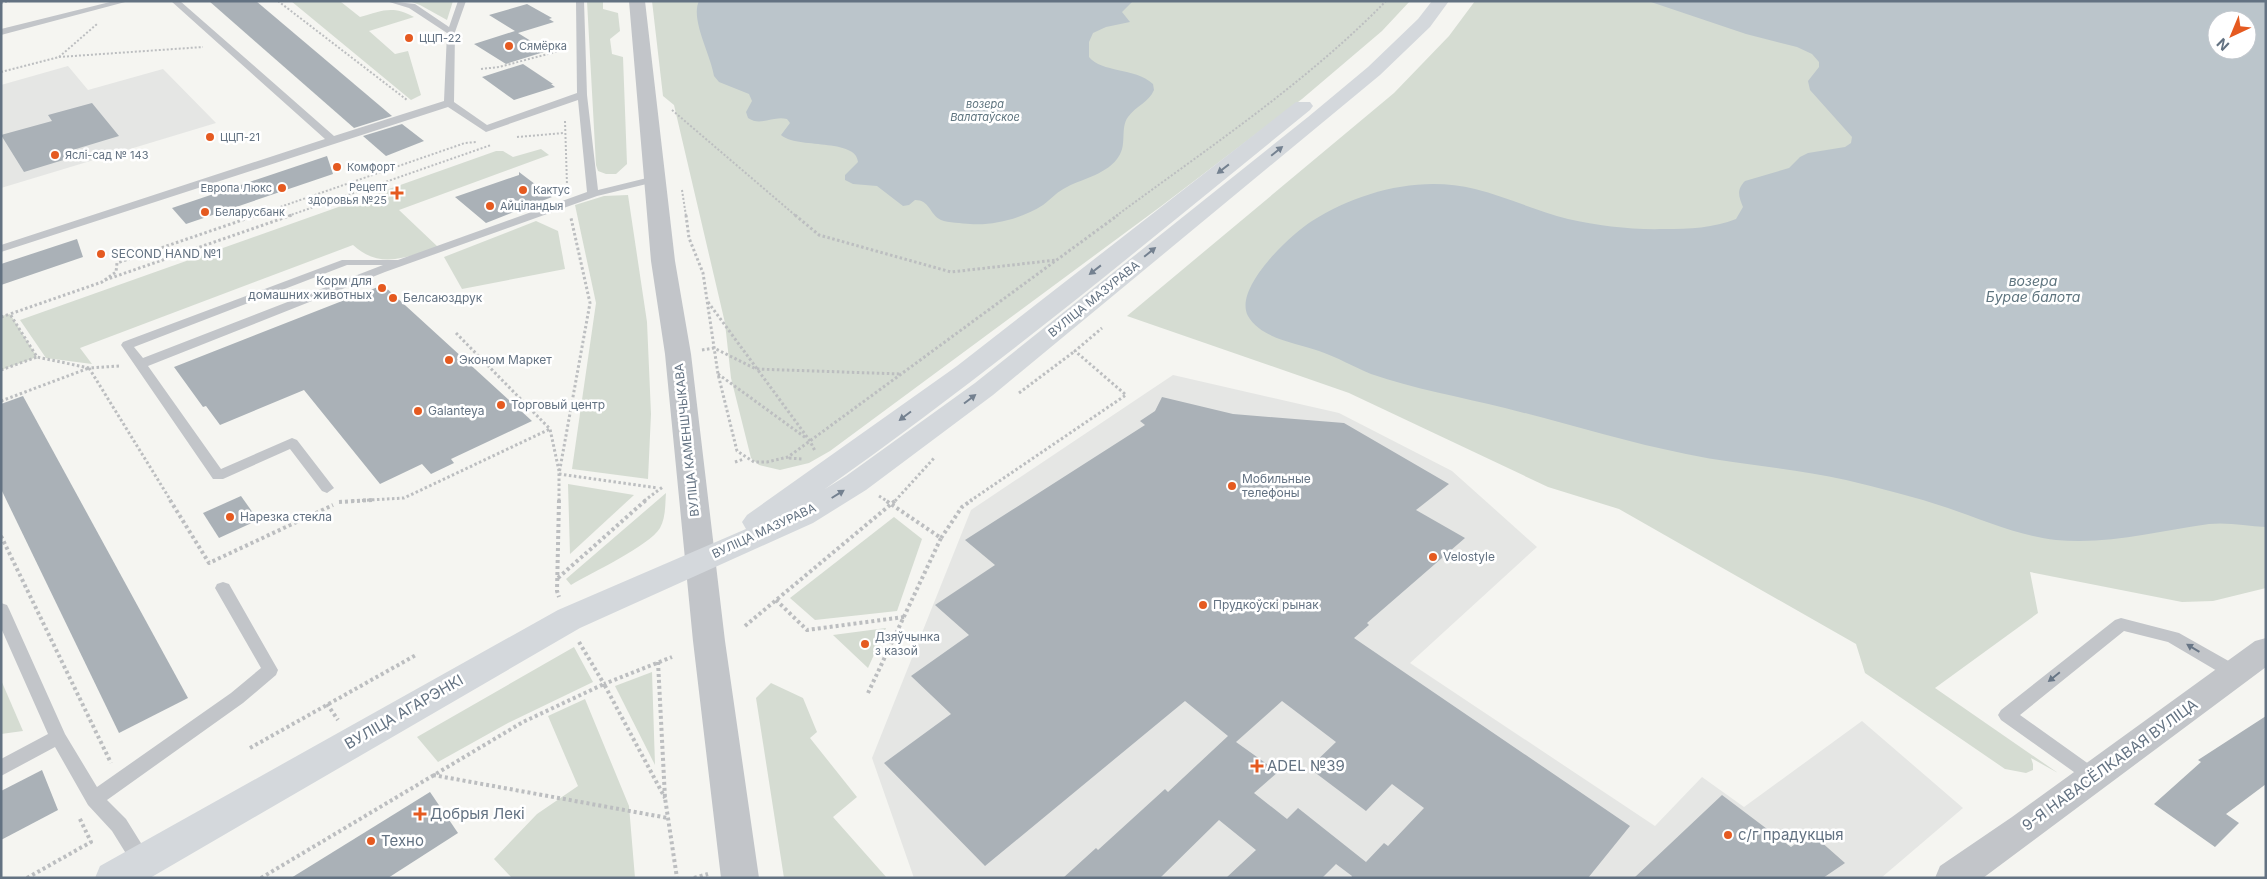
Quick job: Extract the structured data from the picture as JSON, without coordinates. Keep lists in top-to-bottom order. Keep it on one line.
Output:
{"streets":{"main road":["ВУЛІЦА МАЗУРАВА","ВУЛІЦА АГАРЭНКІ"],"street":["ВУЛІЦА КАМЕНШЧЫКАВА","9-Я НАВАСЁЛКАВАЯ ВУЛІЦА"]},"crossings":[["ВУЛІЦА МАЗУРАВА","ВУЛІЦА КАМЕНШЧЫКАВА"],["ВУЛІЦА МАЗУРАВА","ВУЛІЦА АГАРЭНКІ"],["ВУЛІЦА КАМЕНШЧЫКАВА","ВУЛІЦА АГАРЭНКІ"]],"water":["возера Валатаўское","возера Бурае балота"],"places":{"other":["ЦЦП-22","Сямёрка","ЦЦП-21","Яслі-сад № 143","Комфорт","Европа Люкс","Кактус","Айціландыя","Беларусбанк","SECOND HAND №1","Корм для домашних животных","Белсаюздрук","Эконом Маркет","Торговый центр","Galanteya","Мобильные телефоны","Нарезка стекла","Velostyle","Прудкоўскі рынак","Дзяўчынка з казой","с/г прадукцыя","Техно"],"health":["Рецепт здоровья №25","ADEL №39","Добрыя Лекі"]},"north":"bottom left"}
